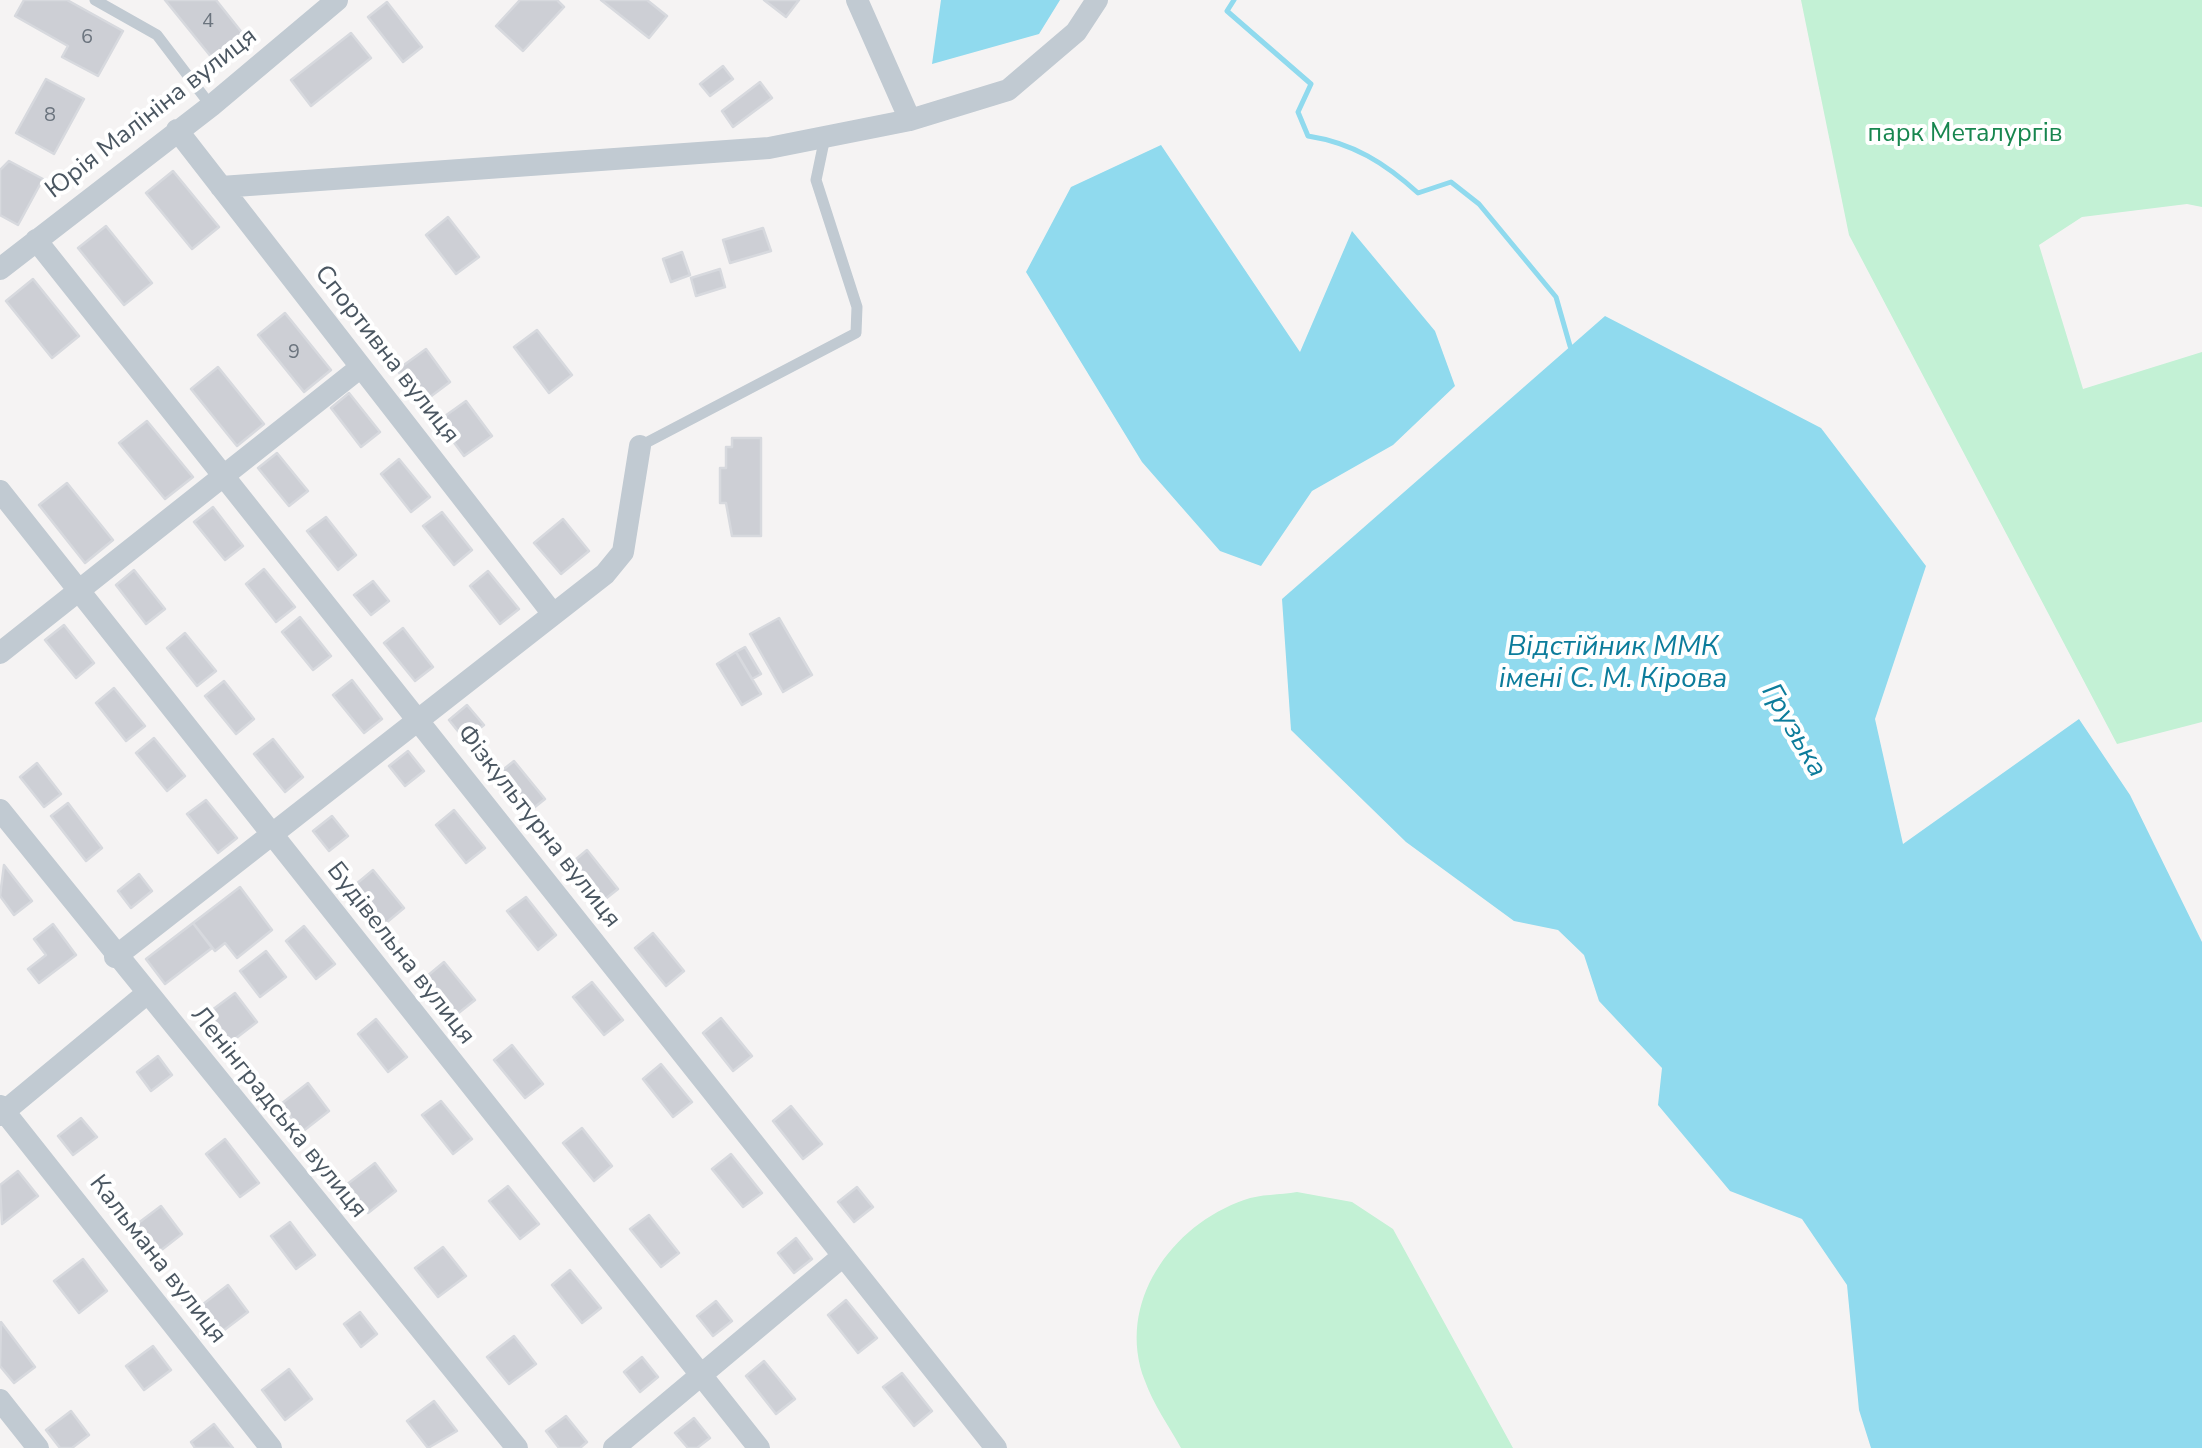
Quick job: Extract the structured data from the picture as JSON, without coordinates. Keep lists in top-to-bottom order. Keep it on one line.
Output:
{"streets":{"street":["Юрія Малініна вулиця","Спортивна вулиця","Фiзкультурна вулиця","Будівельна вулиця","Ленінградська вулиця","Кальмана вулиця"]},"crossings":[["Юрія Малініна вулиця","Спортивна вулиця"],["Юрія Малініна вулиця","Фiзкультурна вулиця"]],"water":["Відстійник ММК імені С. М. Кірова","Грузька"],"parks":["парк Металургів"],"house_numbers":["4","6","8","9"]}
